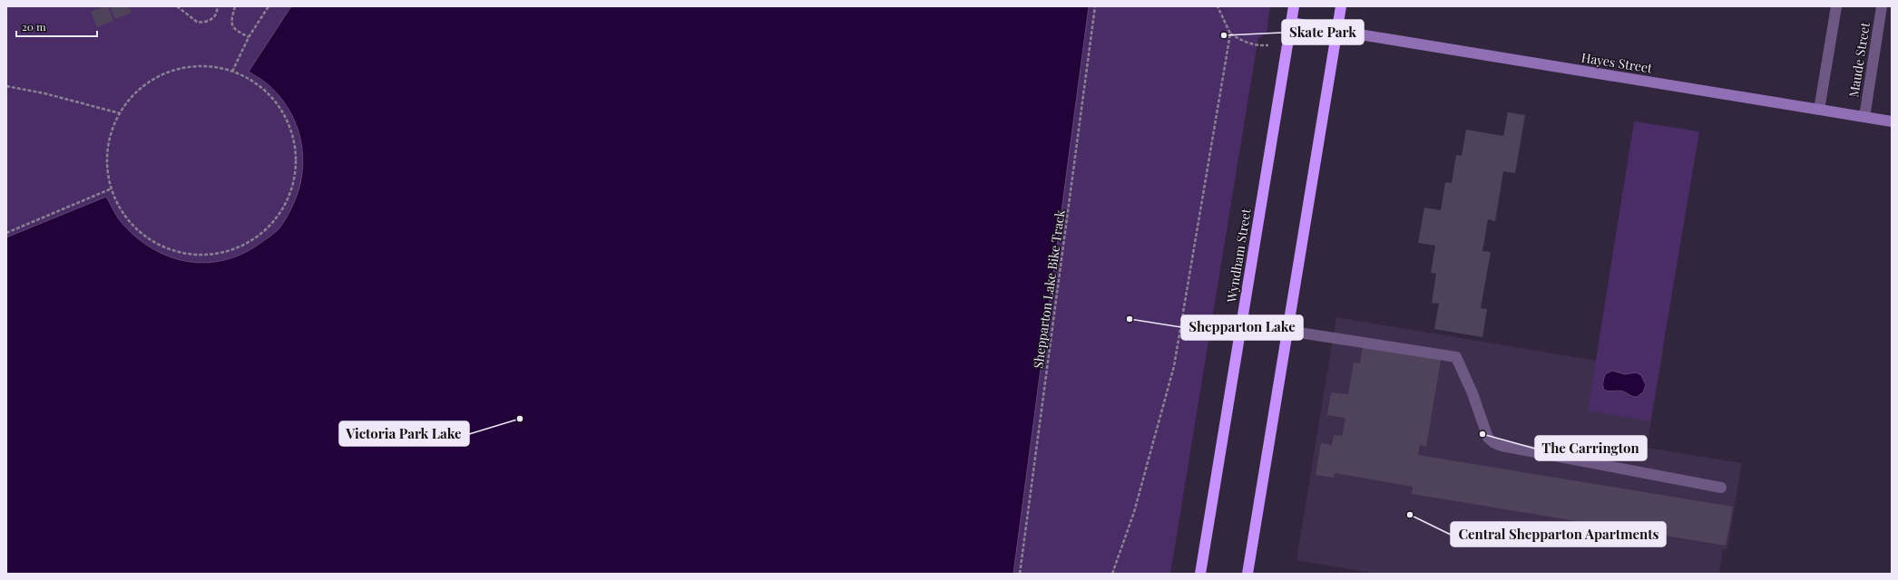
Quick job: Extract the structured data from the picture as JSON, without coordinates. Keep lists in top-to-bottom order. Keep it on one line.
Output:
{"streets":{"highway":["Wyndham Street"],"street":["Maude Street","Hayes Street"],"path":["Shepparton Lake Bike Track"]},"crossings":[["Maude Street","Hayes Street"]],"places":["Skate Park","Shepparton Lake","Victoria Park Lake","The Carrington","Central Shepparton Apartments"],"scale_bar":"20 m"}
